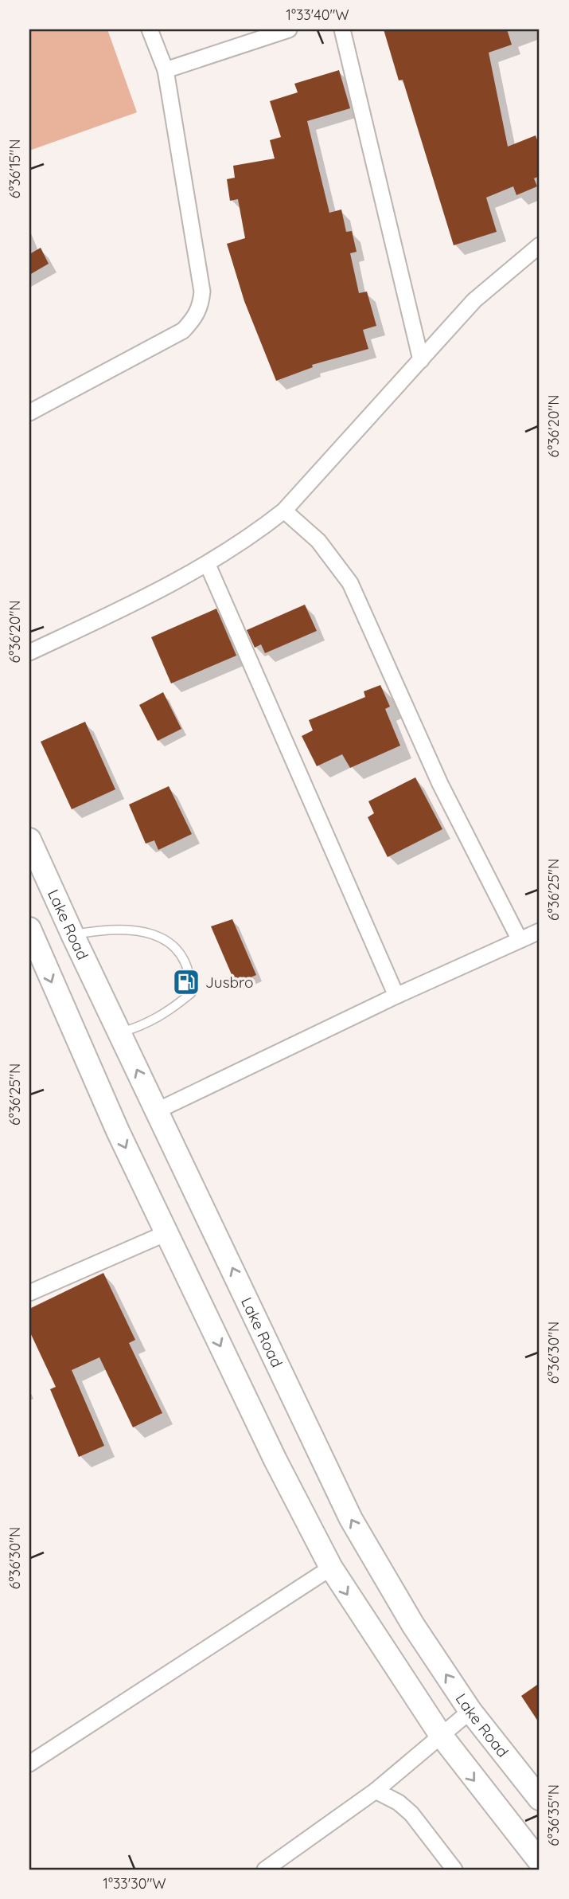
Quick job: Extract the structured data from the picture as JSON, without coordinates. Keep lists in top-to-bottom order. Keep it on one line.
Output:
{"streets":{"main road":["Lake Road"]},"places":{"fuel station":["Jusbro"]},"coordinates":["1°33'40\"W","6°36'15\"N","6°36'20\"N","6°36'25\"N","6°36'30\"N","6°36'35\"N","1°33'30\"W"]}
